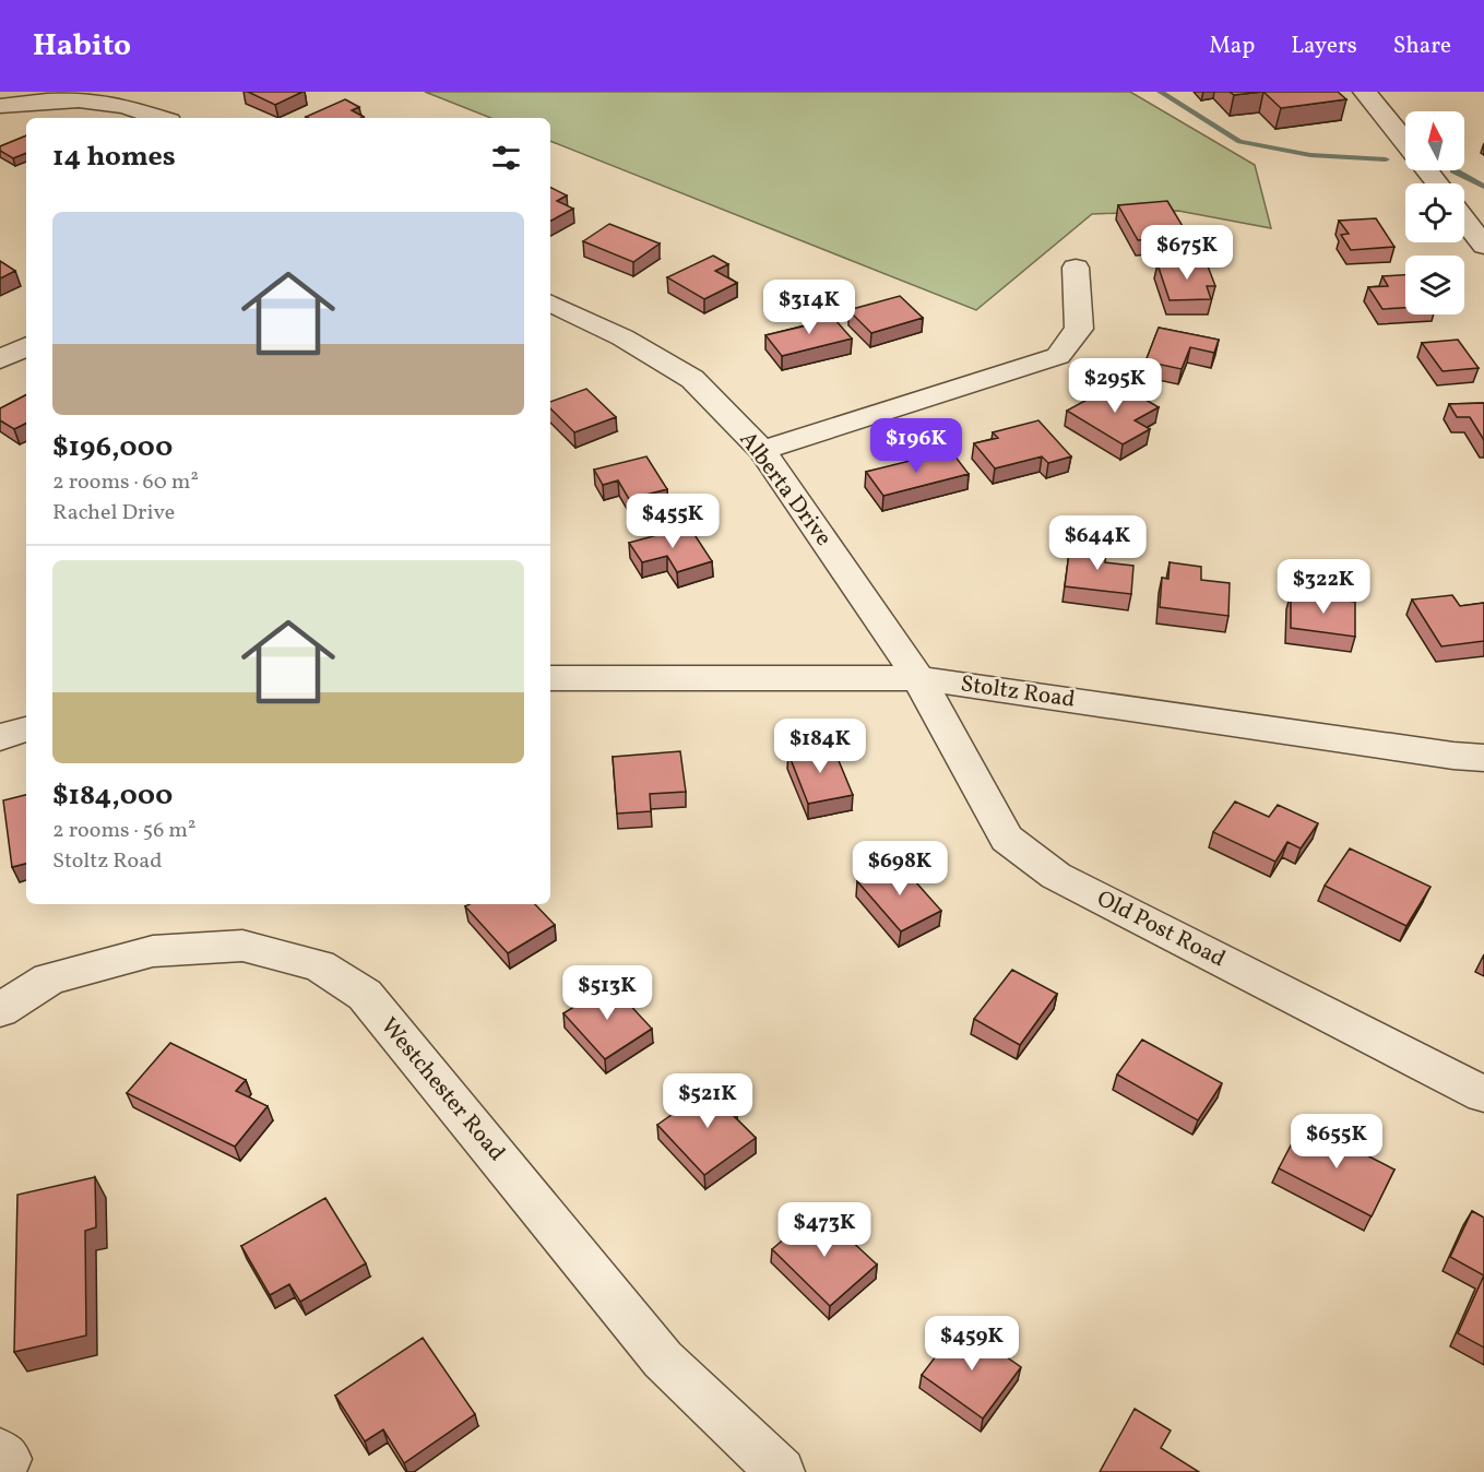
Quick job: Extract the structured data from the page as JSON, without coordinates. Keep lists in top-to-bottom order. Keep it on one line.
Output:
{"streets":{"street":["Alberta Drive","Stoltz Road","Old Post Road","Westchester Road"]},"crossings":[["Alberta Drive","Stoltz Road"],["Alberta Drive","Old Post Road"],["Stoltz Road","Old Post Road"]],"north":"top","page":{"header":"Habito","nav":["Map","Layers","Share"],"heading":"14 homes","list":[{"name":"$196,000","note":"2 rooms · 60 m² · Rachel Drive"},{"name":"$184,000","note":"2 rooms · 56 m² · Stoltz Road"}],"price":["$675K","$314K","$295K","$196K","$455K","$644K","$322K","$184K","$698K","$513K","$521K","$655K","$473K","$459K"]}}
